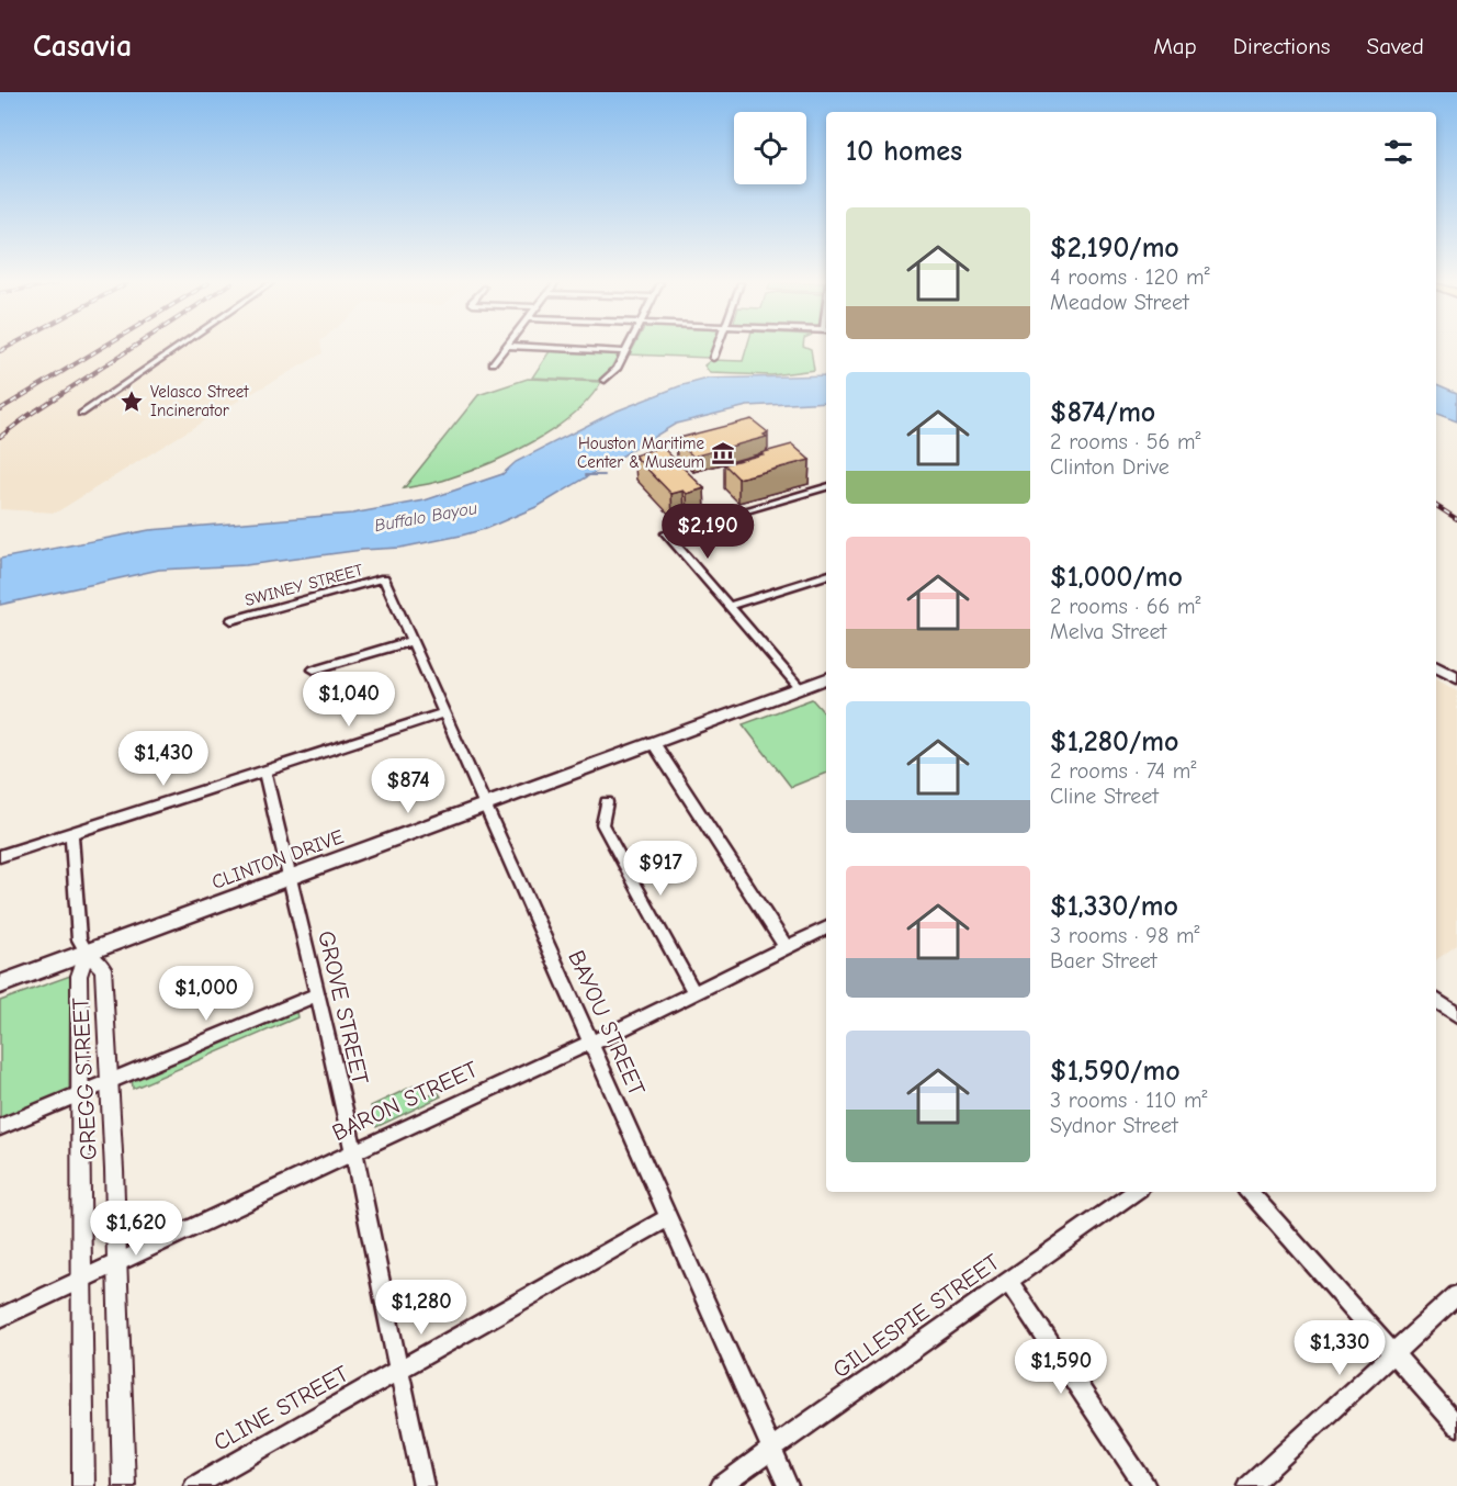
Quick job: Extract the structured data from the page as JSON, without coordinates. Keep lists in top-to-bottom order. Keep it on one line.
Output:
{"streets":{"main road":["CLINTON DRIVE"],"street":["SWINEY STREET","GROVE STREET","BAYOU STREET","GREGG STREET","BARON STREET","GILLESPIE STREET","CLINE STREET"]},"crossings":[["SWINEY STREET","BAYOU STREET"],["CLINTON DRIVE","GROVE STREET"],["CLINTON DRIVE","BAYOU STREET"],["CLINTON DRIVE","GREGG STREET"],["GROVE STREET","BARON STREET"],["GROVE STREET","CLINE STREET"],["BAYOU STREET","BARON STREET"],["BAYOU STREET","GILLESPIE STREET"],["BAYOU STREET","CLINE STREET"],["GREGG STREET","BARON STREET"]],"water":["Buffalo Bayou"],"places":{"place":["Velasco Street Incinerator"],"museum":["Houston Maritime Center & Museum"]},"page":{"header":"Casavia","nav":["Map","Directions","Saved"],"heading":"10 homes","list":[{"name":"$2,190/mo","note":"4 rooms · 120 m² · Meadow Street"},{"name":"$874/mo","note":"2 rooms · 56 m² · Clinton Drive"},{"name":"$1,000/mo","note":"2 rooms · 66 m² · Melva Street"},{"name":"$1,280/mo","note":"2 rooms · 74 m² · Cline Street"},{"name":"$1,330/mo","note":"3 rooms · 98 m² · Baer Street"},{"name":"$1,590/mo","note":"3 rooms · 110 m² · Sydnor Street"}],"price":["$2,190","$1,040","$1,430","$874","$917","$1,000","$1,620","$1,280","$1,330","$1,590"]}}
